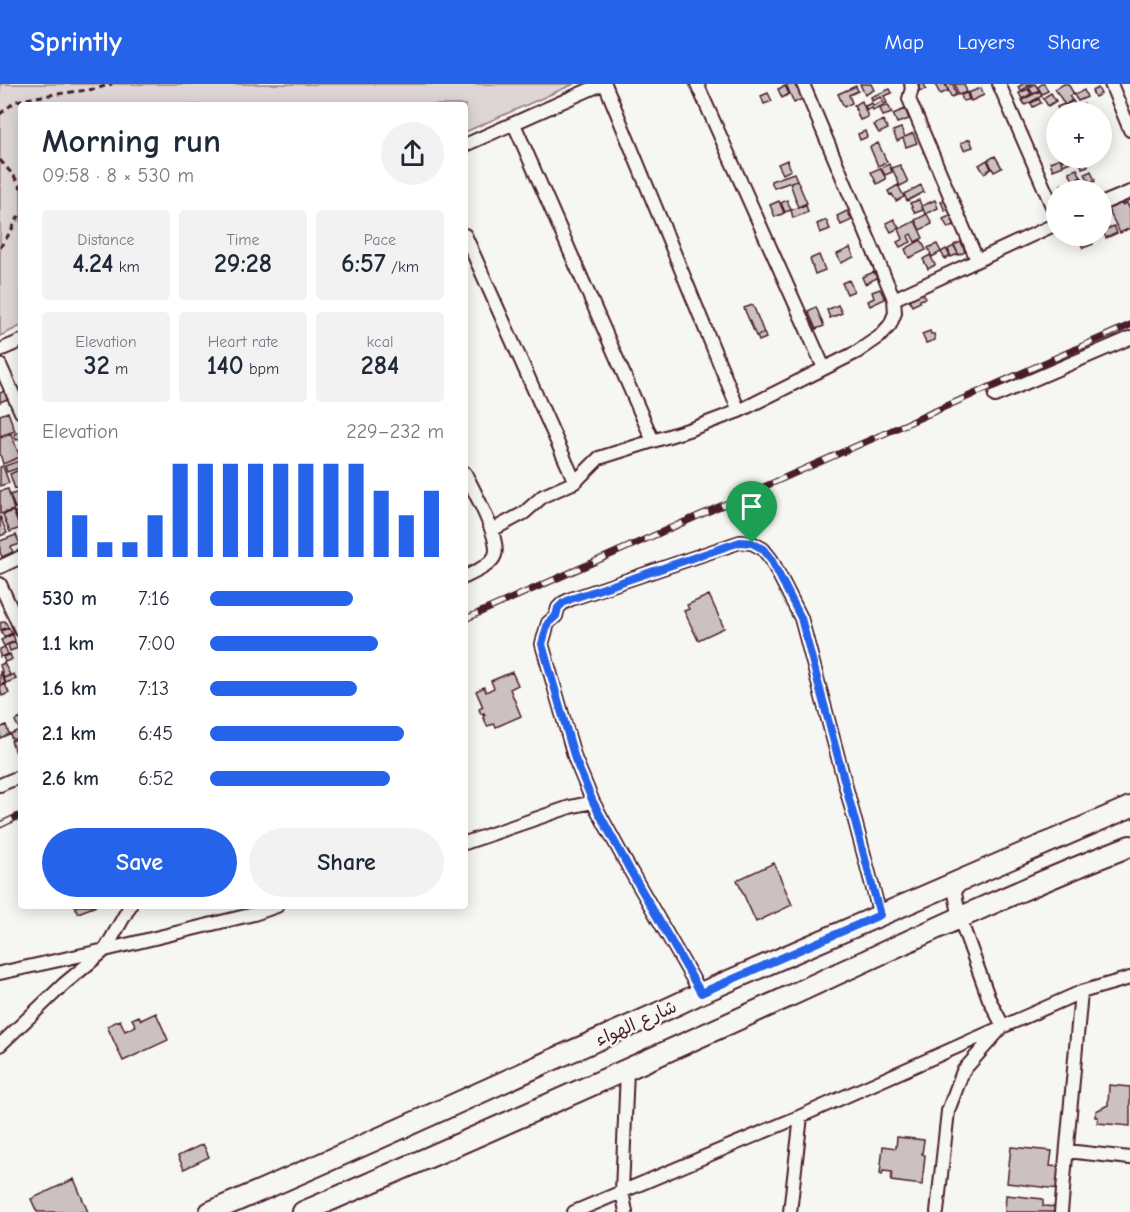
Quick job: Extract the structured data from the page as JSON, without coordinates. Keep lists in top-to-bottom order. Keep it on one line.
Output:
{"streets":{"main road":["شارع الهواء"]},"page":{"header":"Sprintly","nav":["Map","Layers","Share"],"map_buttons":["+","−"],"heading":["Morning run","09:58 · 8 × 530 m"],"stats":[["Distance","4.24 km"],["Time","29:28"],["Pace","6:57 /km"],["Elevation","32 m"],["Heart rate","140 bpm"],["kcal","284"]],"chart":["Elevation","229–232 m"],"list":[{"name":"530 m","note":"7:16"},{"name":"1.1 km","note":"7:00"},{"name":"1.6 km","note":"7:13"},{"name":"2.1 km","note":"6:45"},{"name":"2.6 km","note":"6:52"}],"buttons":["Save","Share"]}}
